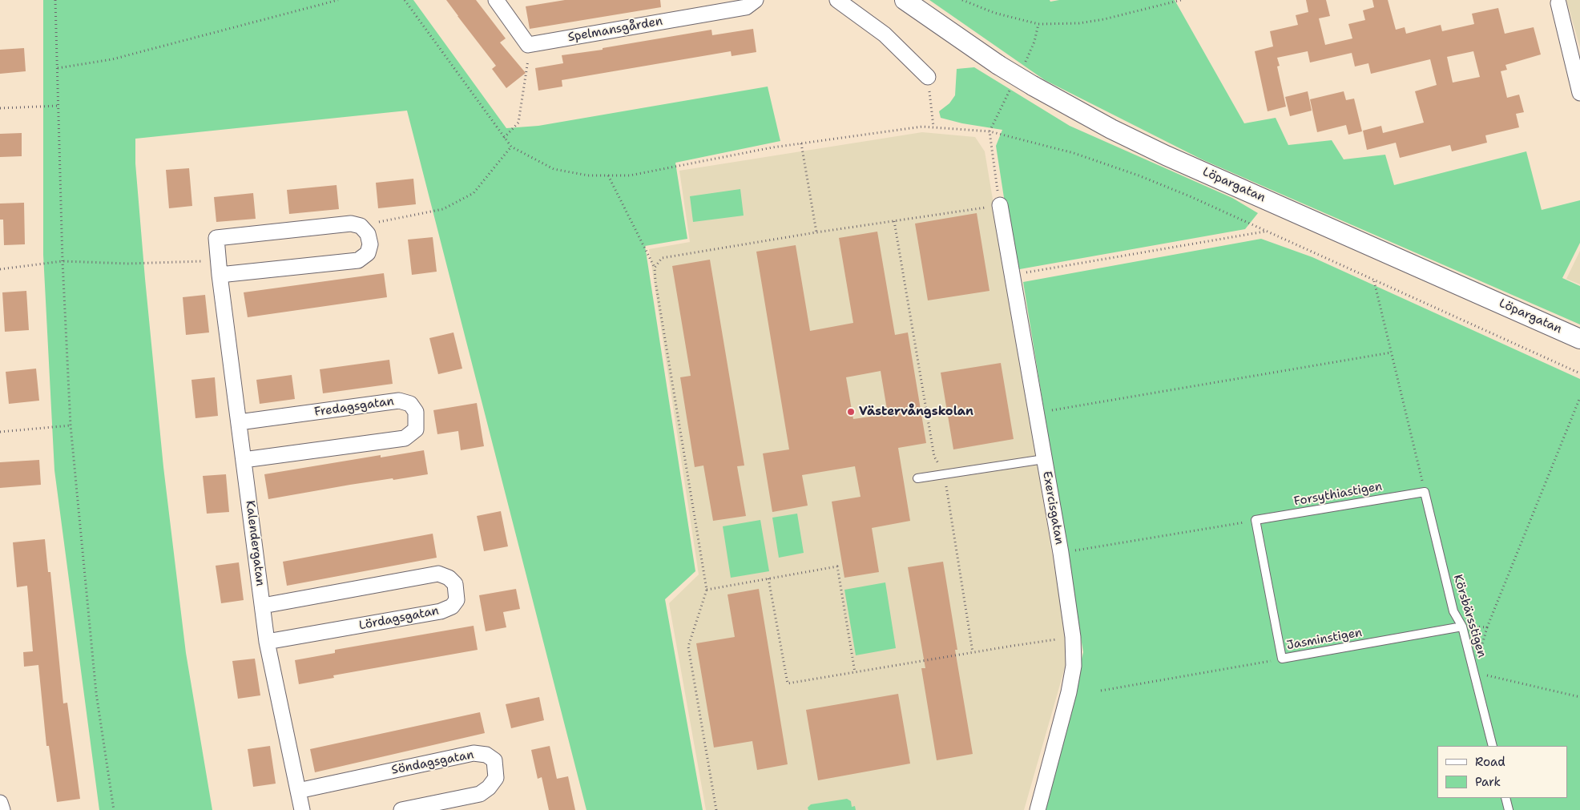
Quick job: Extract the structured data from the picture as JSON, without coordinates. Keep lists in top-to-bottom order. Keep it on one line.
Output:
{"streets":{"street":["Spelmansgården","Löpargatan","Fredagsgatan","Exercisgatan","Kalendergatan","Lördagsgatan","Söndagsgatan"],"lane":["Forsythiastigen","Körsbärsstigen","Jasminstigen"]},"crossings":[["Fredagsgatan","Kalendergatan"],["Forsythiastigen","Körsbärsstigen"],["Forsythiastigen","Jasminstigen"],["Kalendergatan","Lördagsgatan"],["Kalendergatan","Söndagsgatan"],["Körsbärsstigen","Jasminstigen"]],"places":["Västervångskolan"],"legend":["Road","Park"]}
